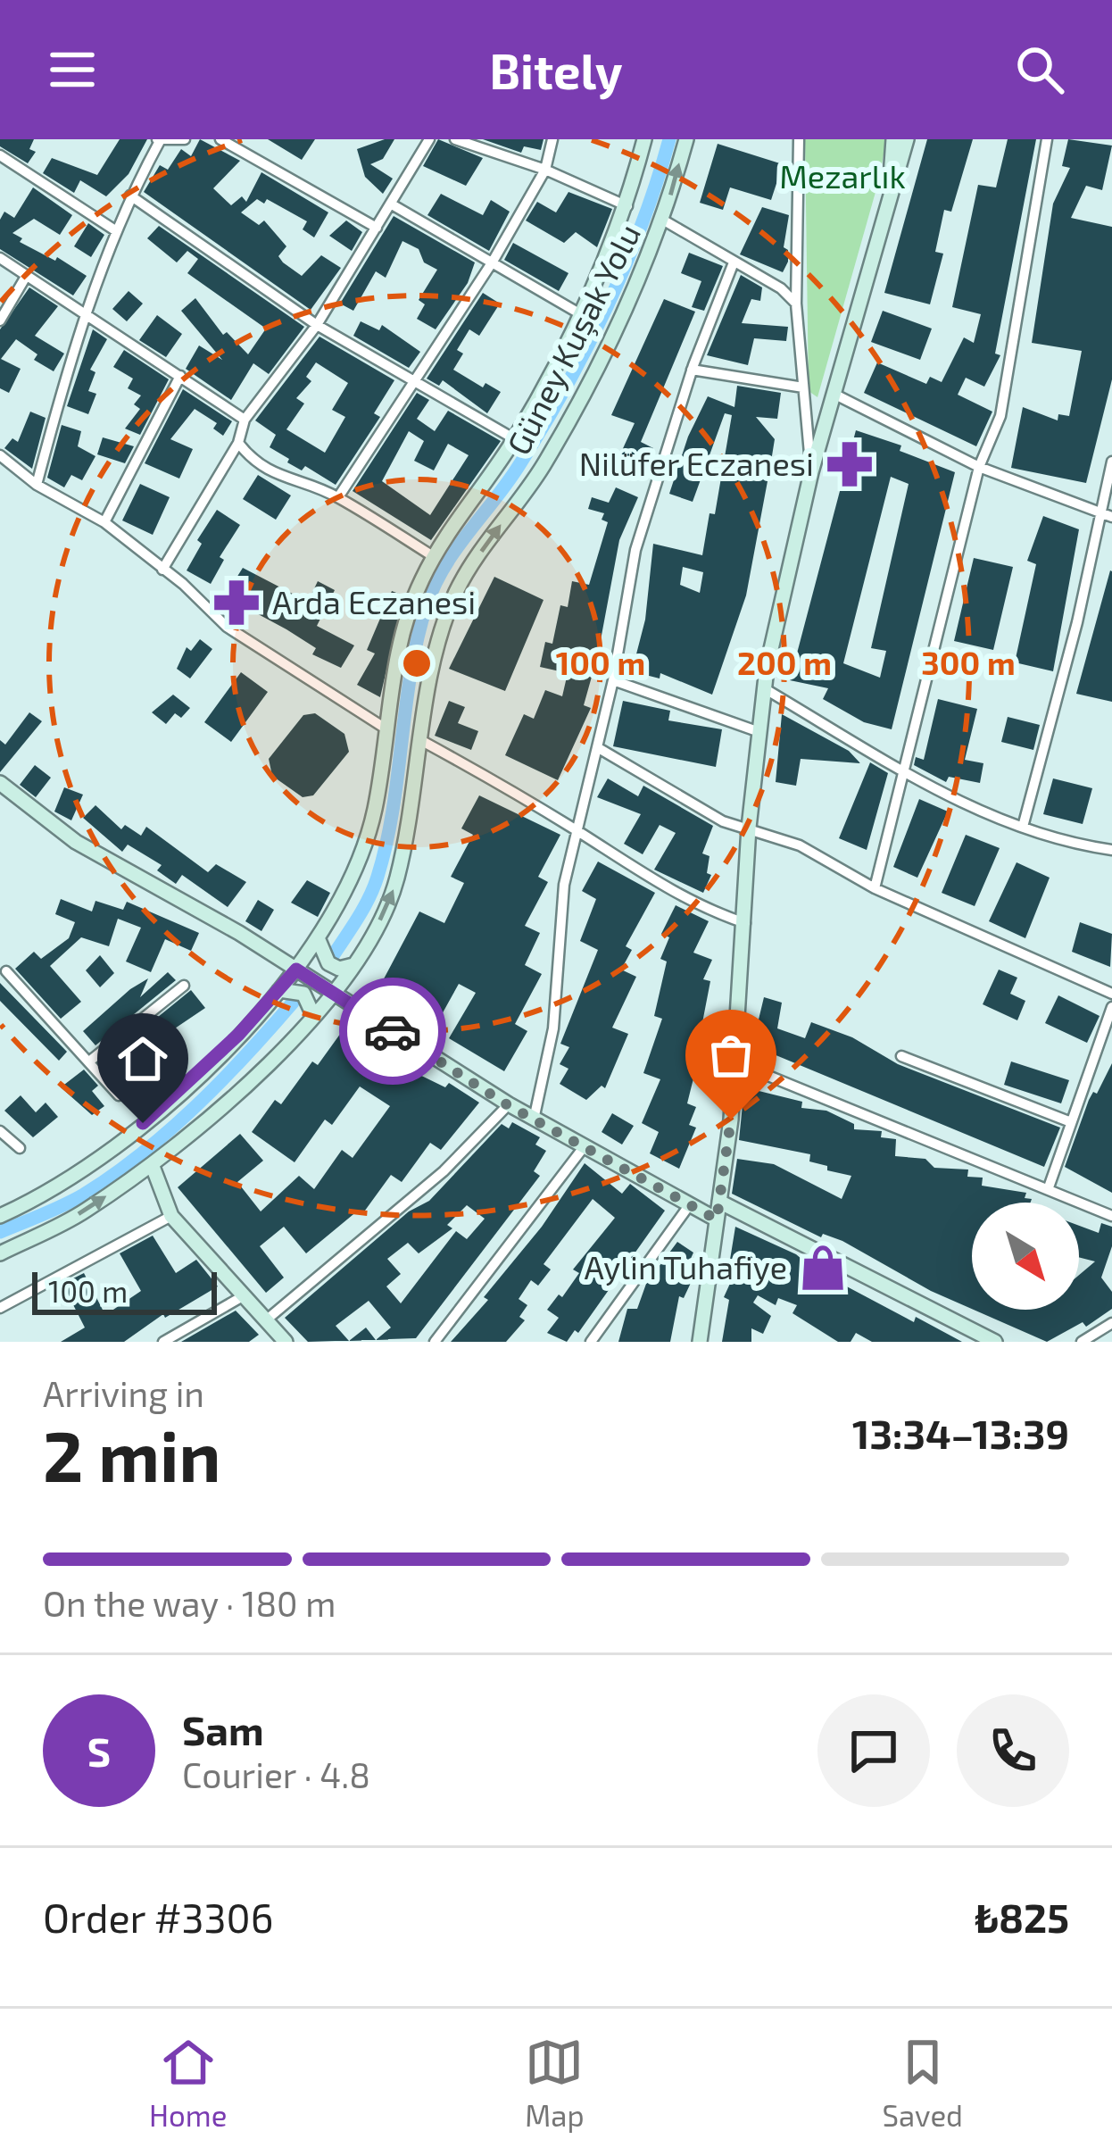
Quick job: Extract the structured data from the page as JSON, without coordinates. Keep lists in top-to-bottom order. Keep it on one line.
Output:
{"streets":{"main road":["Güney Kuşak Yolu"]},"parks":["Mezarlık"],"places":{"pharmacy":["Nilüfer Eczanesi","Arda Eczanesi"],"shop":["Aylin Tuhafiye"]},"scale_bar":"100 m","north":"bottom right","page":{"header":"Bitely","scale":"100 m","heading":["2 min","Arriving in","13:34–13:39"],"panel":["Sam","Courier · 4.8","Order #3306","₺825"],"bar":"On the way · 180 m","round":"S","tabs":["Home","Map","Saved"]},"rings":["100 m","200 m","300 m"]}
